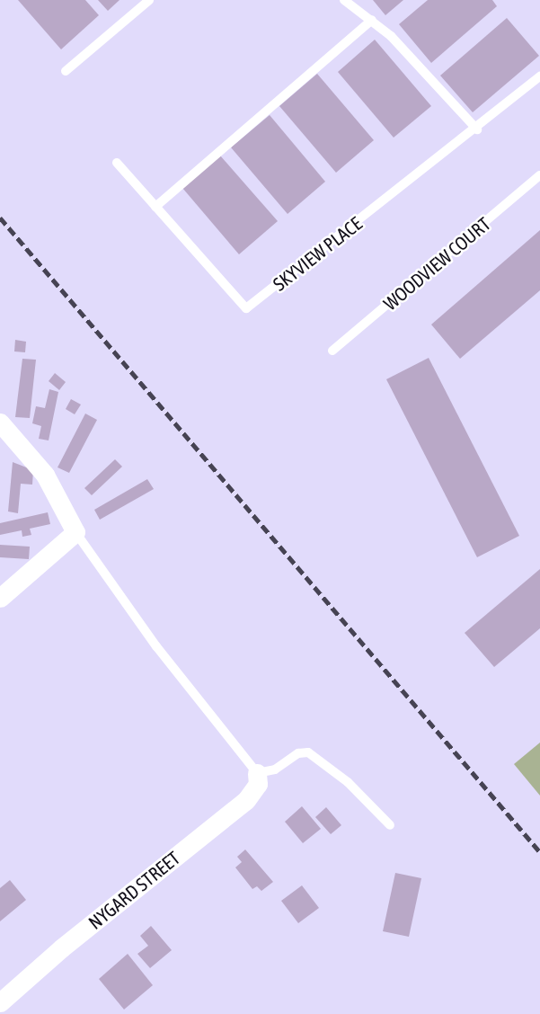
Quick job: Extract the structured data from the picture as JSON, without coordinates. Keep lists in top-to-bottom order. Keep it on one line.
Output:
{"streets":{"street":["NYGARD STREET"],"lane":["SKYVIEW PLACE","WOODVIEW COURT"]}}
